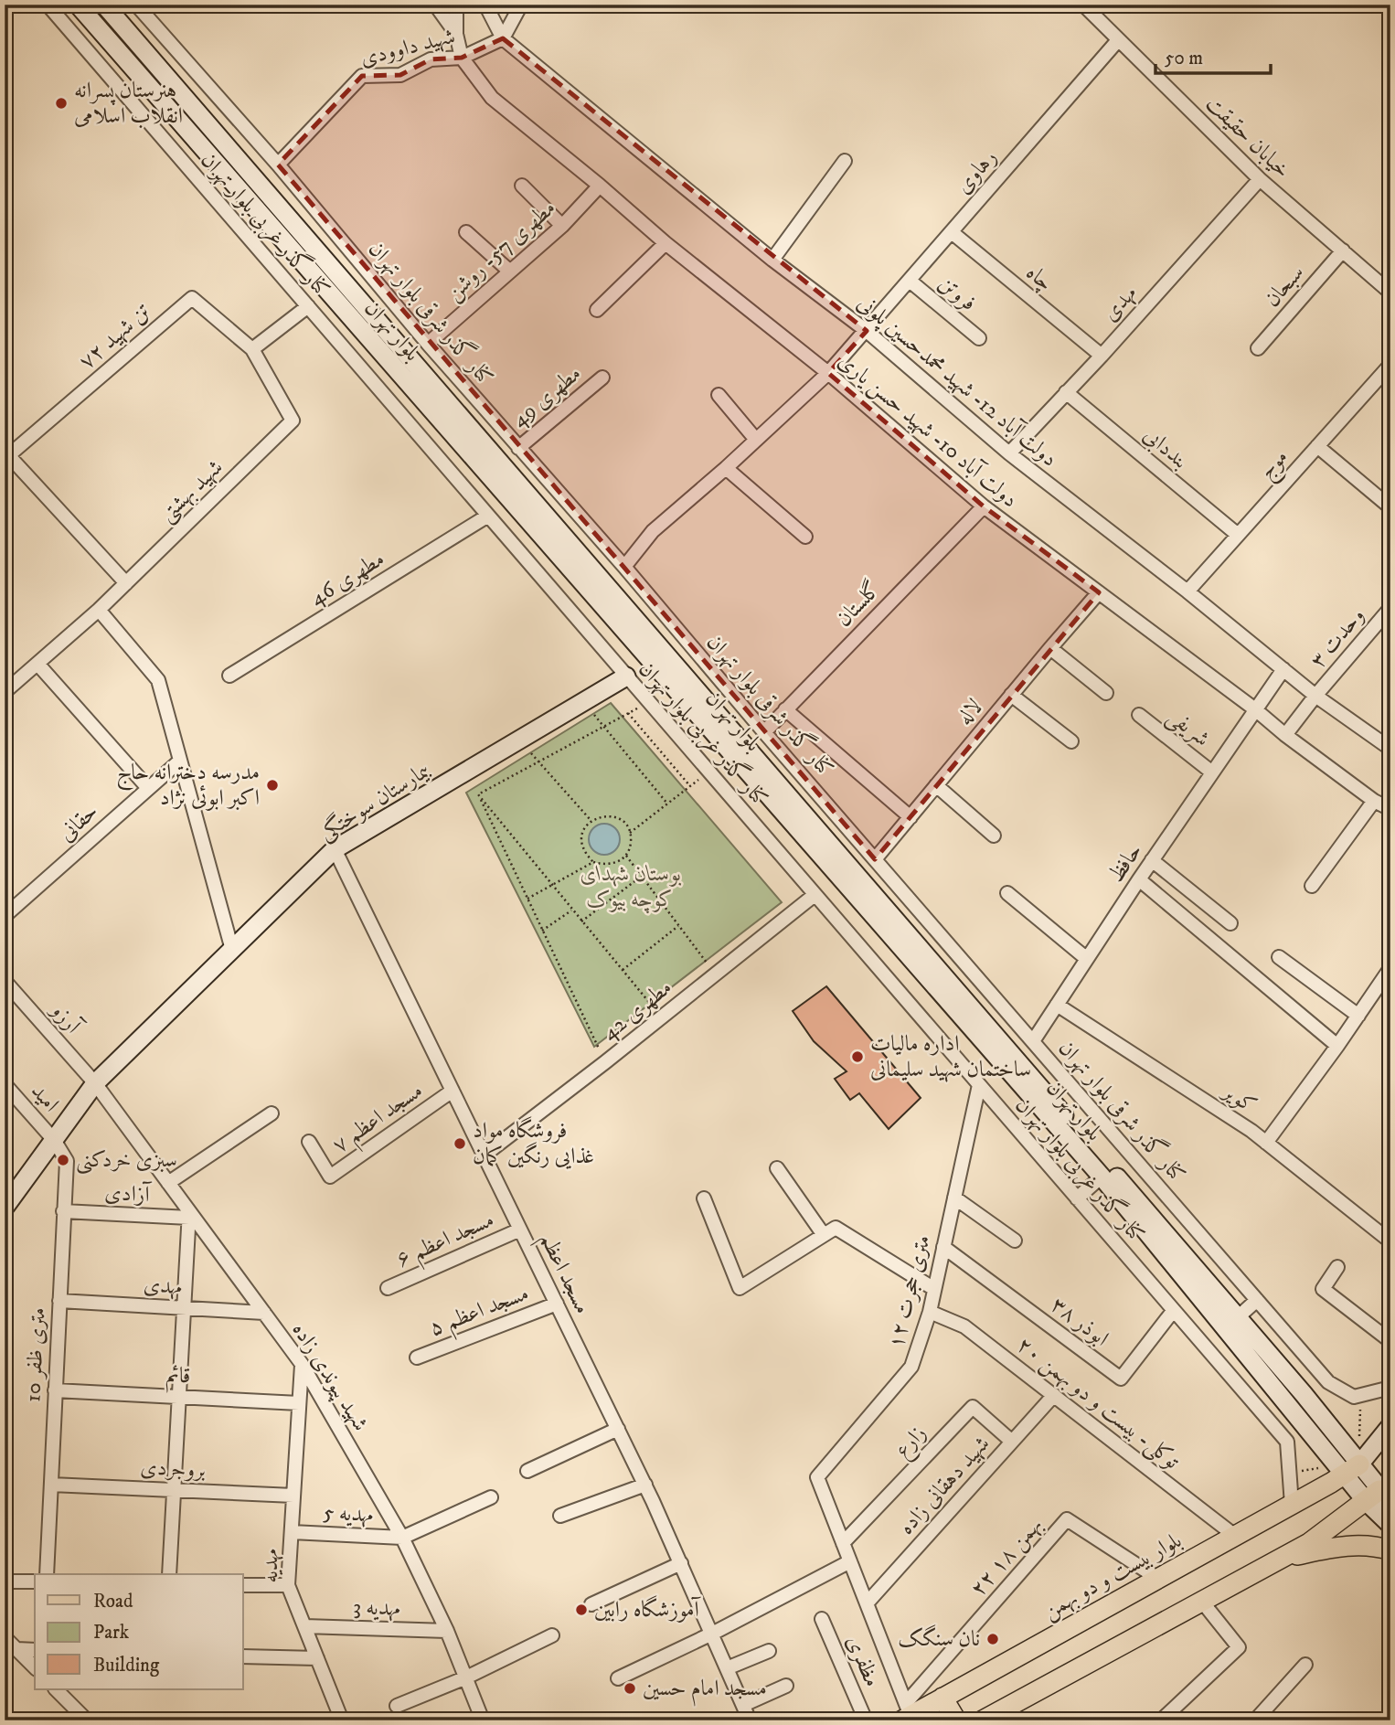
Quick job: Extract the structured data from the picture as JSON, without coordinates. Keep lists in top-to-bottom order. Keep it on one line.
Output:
{"streets":{"main road":["بلوار تهران","بیمارستان سوختگی","بلوار بیست و دو بهمن"],"street":["شهید داوودی","خیابان حقیقت","رهاوی","کنار گذر غربی بلوار تهران","مطهری 57- روشن","چاه","سبحان","فروتن","مهدی","کنار گذر شرقی بلوار تهران","۷۲ تن شهید","دولت آباد 12- شهید محمدحسین پلونی","مطهری 49","دولت آباد 10- شهید حسن یاری","بنددابی","موج","شهید بهشتی","مطهری 46","گلستان","وحدت ۳","لاله","شریفی","حقانی","حافظ","مطهری 42","آرزو","امید","کویر","مسجد اعظم ۷","آزادی","مسجد اعظم ۶","مسجد اعظم","۱۲ متری حجرت","مسجد اعظم ۵","۳۸ ابوذر","10 متری ظفر","قائم","شهید پیوندی زاده","توکلی- بیست و دو بهمن ۲۰","زارع","بروجردی","شهید دهقانی زاده","مهدیه 5","۲۲ بهمن ۱۸","مهدیه","مهدیه 3","مظفری"]},"crossings":[["شهید داوودی","کنار گذر شرقی بلوار تهران"],["شهید داوودی","دولت آباد 12- شهید محمدحسین پلونی"],["شهید داوودی","دولت آباد 10- شهید حسن یاری"],["خیابان حقیقت","رهاوی"],["خیابان حقیقت","سبحان"],["خیابان حقیقت","مهدی"],["رهاوی","چاه"],["رهاوی","فروتن"],["رهاوی","دولت آباد 12- شهید محمدحسین پلونی"],["رهاوی","دولت آباد 10- شهید حسن یاری"],["کنار گذر غربی بلوار تهران","مطهری 46"],["کنار گذر غربی بلوار تهران","بیمارستان سوختگی"],["کنار گذر غربی بلوار تهران","مطهری 42"],["کنار گذر غربی بلوار تهران","۱۲ متری حجرت"],["کنار گذر غربی بلوار تهران","۳۸ ابوذر"],["کنار گذر غربی بلوار تهران","بلوار بیست و دو بهمن"],["مطهری 57- روشن","کنار گذر شرقی بلوار تهران"],["مطهری 57- روشن","دولت آباد 10- شهید حسن یاری"],["چاه","مهدی"],["مهدی","دولت آباد 12- شهید محمدحسین پلونی"],["مهدی","بنددابی"],["مهدی","10 متری ظفر"],["مهدی","شهید پیوندی زاده"],["کنار گذر شرقی بلوار تهران","مطهری 49"],["کنار گذر شرقی بلوار تهران","گلستان"],["کنار گذر شرقی بلوار تهران","لاله"],["کنار گذر شرقی بلوار تهران","حافظ"],["بلوار تهران","بلوار بیست و دو بهمن"],["۷۲ تن شهید","شهید بهشتی"],["دولت آباد 12- شهید محمدحسین پلونی","موج"],["دولت آباد 12- شهید محمدحسین پلونی","وحدت ۳"],["دولت آباد 12- شهید محمدحسین پلونی","حافظ"],["دولت آباد 10- شهید حسن یاری","گلستان"],["دولت آباد 10- شهید حسن یاری","وحدت ۳"],["دولت آباد 10- شهید حسن یاری","لاله"],["دولت آباد 10- شهید حسن یاری","حافظ"],["بنددابی","موج"],["شریفی","حافظ"],["بیمارستان سوختگی","آرزو"],["بیمارستان سوختگی","امید"],["بیمارستان سوختگی","مسجد اعظم"],["بیمارستان سوختگی","10 متری ظفر"],["بیمارستان سوختگی","شهید پیوندی زاده"],["حافظ","کویر"],["مطهری 42","مسجد اعظم"],["آرزو","شهید پیوندی زاده"],["امید","10 متری ظفر"],["مسجد اعظم ۷","مسجد اعظم"],["آزادی","10 متری ظفر"],["آزادی","شهید پیوندی زاده"],["مسجد اعظم ۶","مسجد اعظم"],["مسجد اعظم","مسجد اعظم ۵"],["۱۲ متری حجرت","۳۸ ابوذر"],["۱۲ متری حجرت","توکلی- بیست و دو بهمن ۲۰"],["۱۲ متری حجرت","زارع"],["10 متری ظفر","قائم"],["10 متری ظفر","بروجردی"],["قائم","مهدیه"],["شهید پیوندی زاده","مهدیه 5"],["شهید پیوندی زاده","مهدیه"],["شهید پیوندی زاده","مهدیه 3"],["توکلی- بیست و دو بهمن ۲۰","شهید دهقانی زاده"],["توکلی- بیست و دو بهمن ۲۰","بلوار بیست و دو بهمن"],["زارع","شهید دهقانی زاده"],["بروجردی","مهدیه"],["مهدیه 5","مهدیه"],["۲۲ بهمن ۱۸","بلوار بیست و دو بهمن"],["مهدیه","مهدیه 3"]],"parks":["بوستان شهدای کوچه بیوک"],"places":["هنرستان پسرانه انقلاب اسلامی","مدرسه دخترانه حاج اکبر ابوئی نژاد","اداره مالیات ساختمان شهید سلیمانی","فروشگاه مواد غذایی رنگین کمان","سبزی خردکنی","آموزشگاه رابین","نان سنگک","مسجد امام حسین"],"legend":["Road","Park","Building"],"scale_bar":"50 m"}
